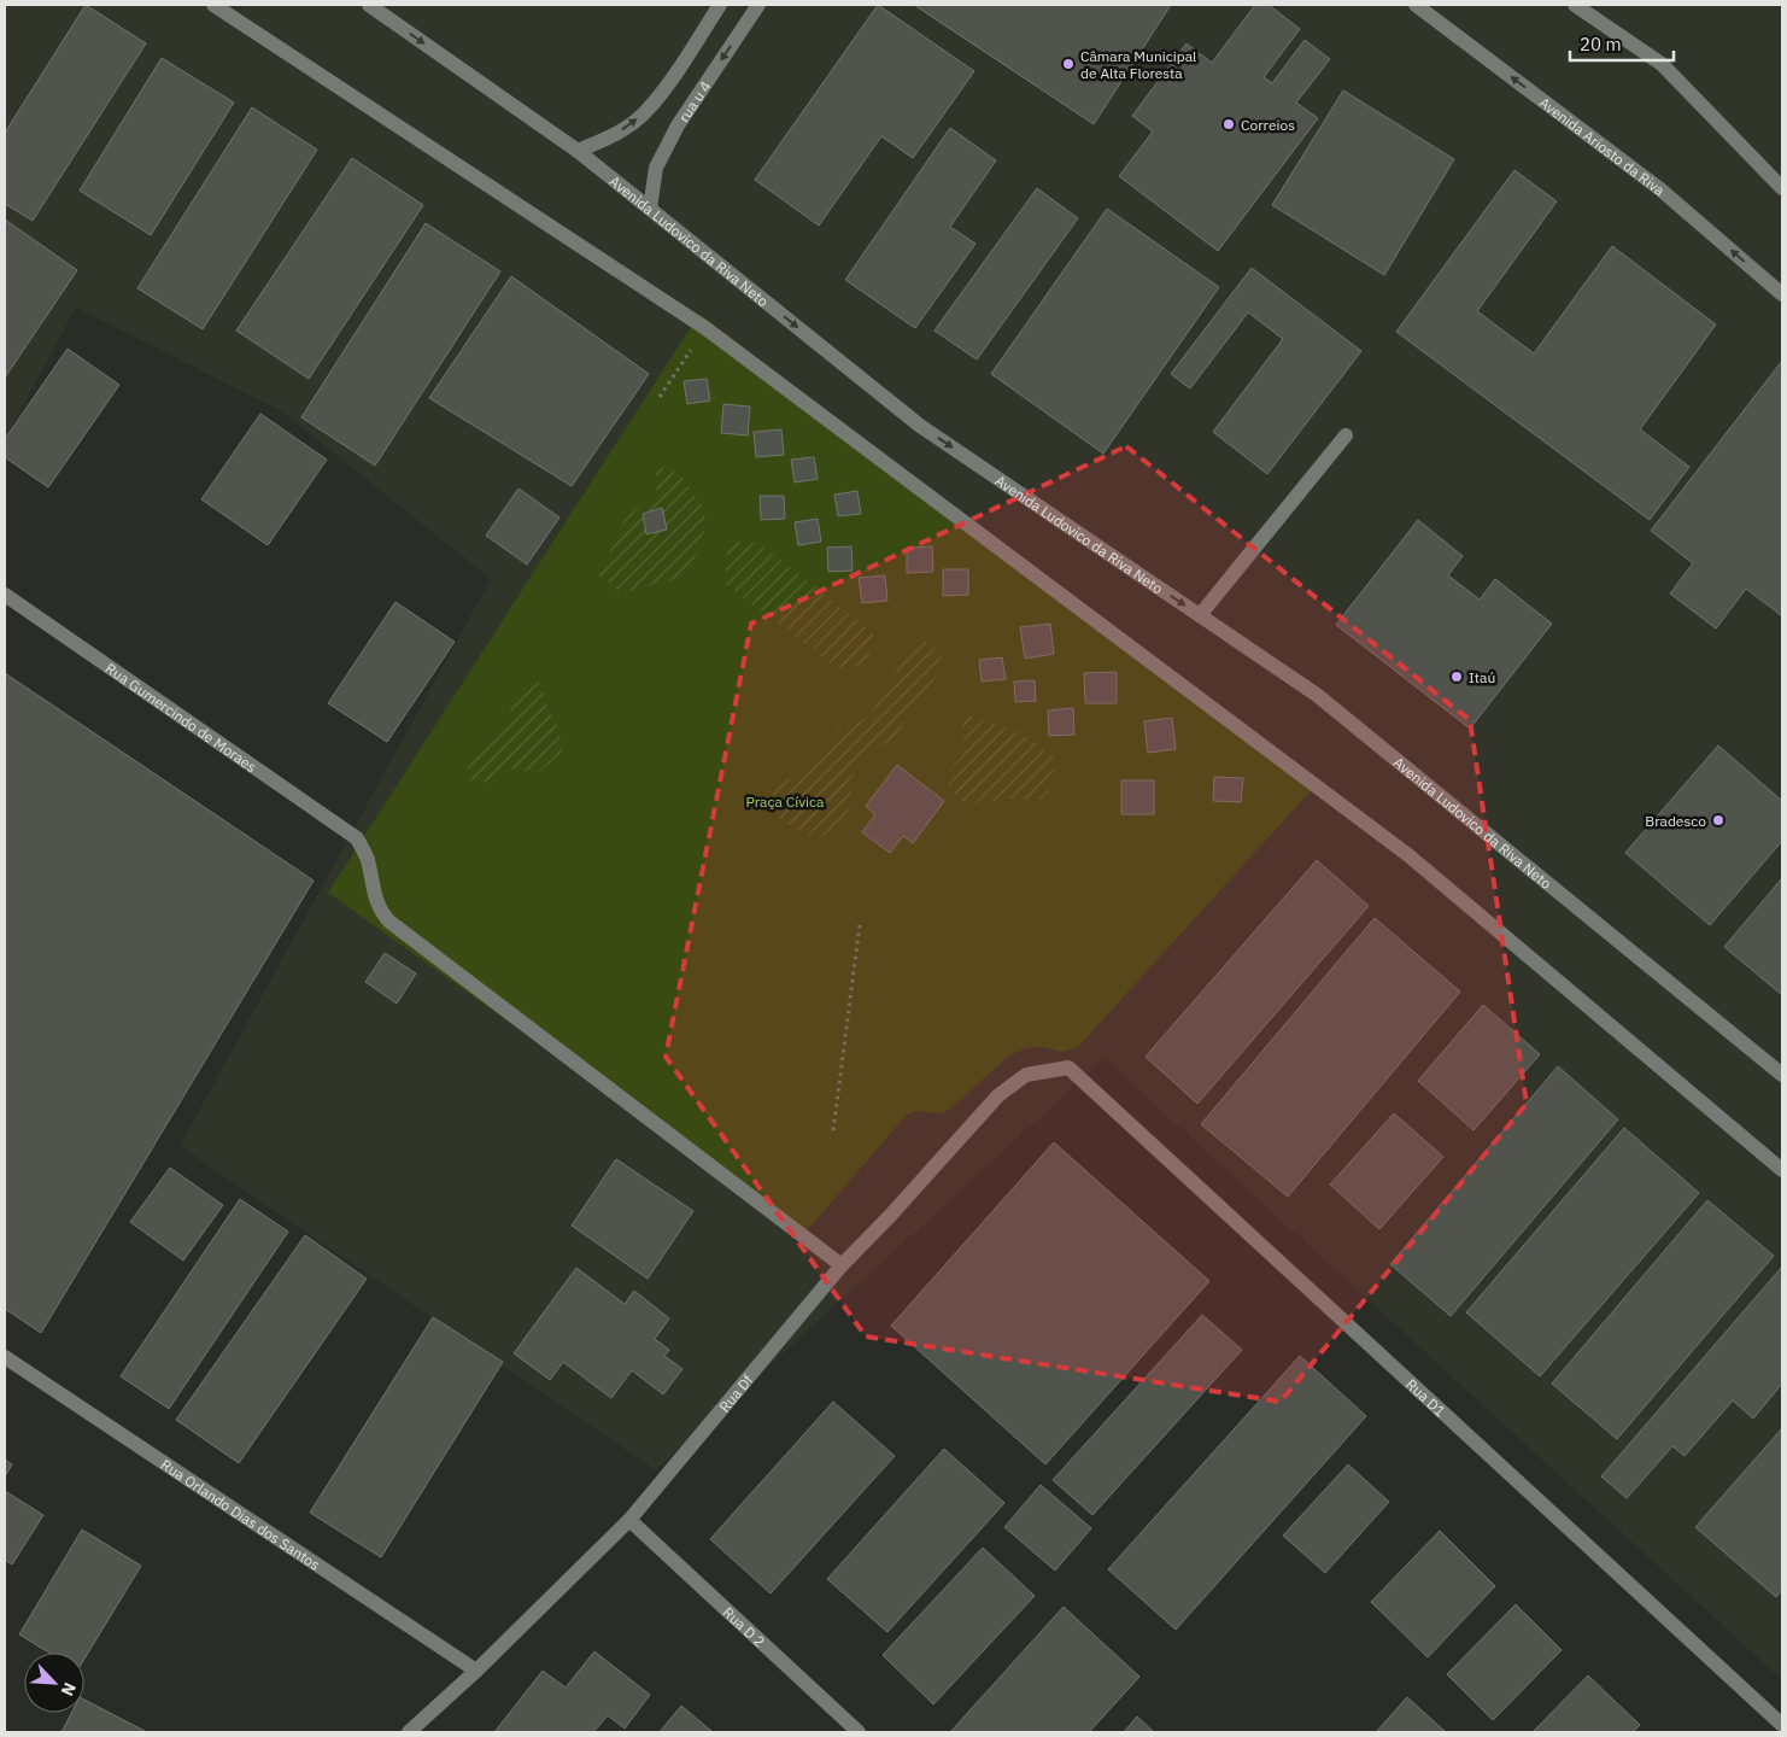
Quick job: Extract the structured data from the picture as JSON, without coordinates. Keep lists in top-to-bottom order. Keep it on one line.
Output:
{"streets":{"street":["rua u 4","Avenida Ariosto da Riva","Avenida Ludovico da Riva Neto","Rua Gumercindo de Moraes","Rua Df","Rua D1","Rua Orlando Dias dos Santos","Rua D 2"]},"crossings":[["rua u 4","Avenida Ludovico da Riva Neto"],["Rua Gumercindo de Moraes","Rua Df"],["Rua Df","Rua D1"],["Rua Df","Rua Orlando Dias dos Santos"],["Rua Df","Rua D 2"]],"parks":["Praça Cívica"],"places":["Câmara Municipal de Alta Floresta","Correios","Itaú","Bradesco"],"scale_bar":"20 m","north":"bottom right"}
